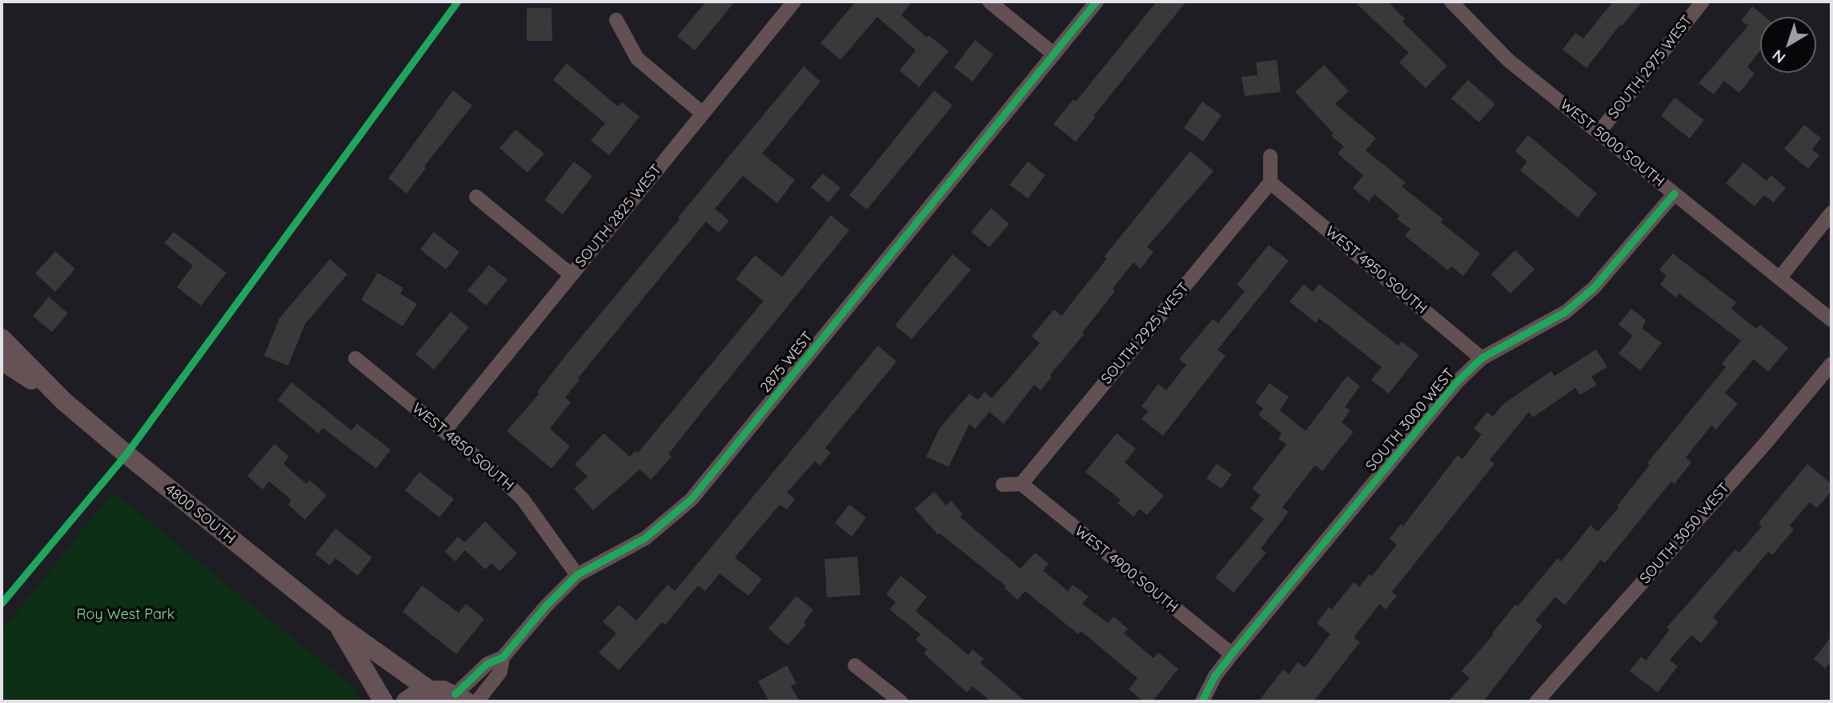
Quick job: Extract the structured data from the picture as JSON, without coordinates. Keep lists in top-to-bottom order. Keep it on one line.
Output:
{"streets":{"main road":["4800 SOUTH"],"street":["SOUTH 2975 WEST","WEST 5000 SOUTH","SOUTH 2825 WEST","WEST 4950 SOUTH","SOUTH 2925 WEST","2875 WEST","SOUTH 3000 WEST","WEST 4850 SOUTH","SOUTH 3050 WEST","WEST 4900 SOUTH"]},"crossings":[["SOUTH 2975 WEST","WEST 5000 SOUTH"],["WEST 5000 SOUTH","SOUTH 3000 WEST"],["SOUTH 2825 WEST","WEST 4850 SOUTH"],["WEST 4950 SOUTH","SOUTH 2925 WEST"],["WEST 4950 SOUTH","SOUTH 3000 WEST"],["SOUTH 2925 WEST","WEST 4900 SOUTH"],["2875 WEST","WEST 4850 SOUTH"],["SOUTH 3000 WEST","WEST 4900 SOUTH"]],"parks":["Roy West Park"],"north":"bottom left"}
